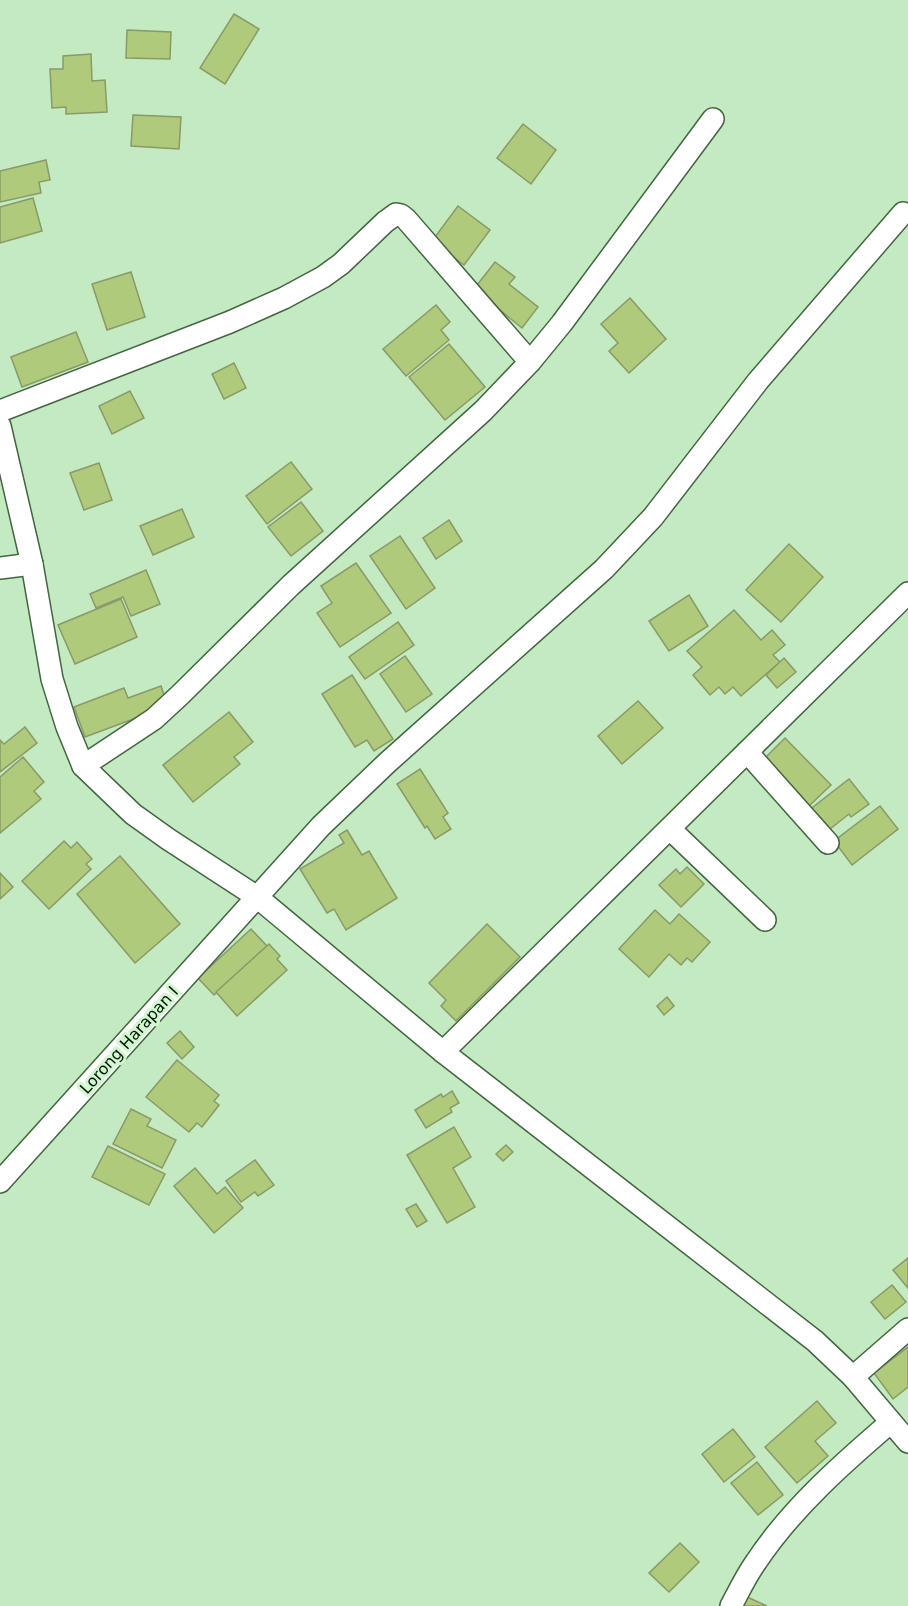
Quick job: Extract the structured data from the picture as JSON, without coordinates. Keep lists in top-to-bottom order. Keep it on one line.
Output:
{"streets":{"street":["Lorong Harapan I"]}}
